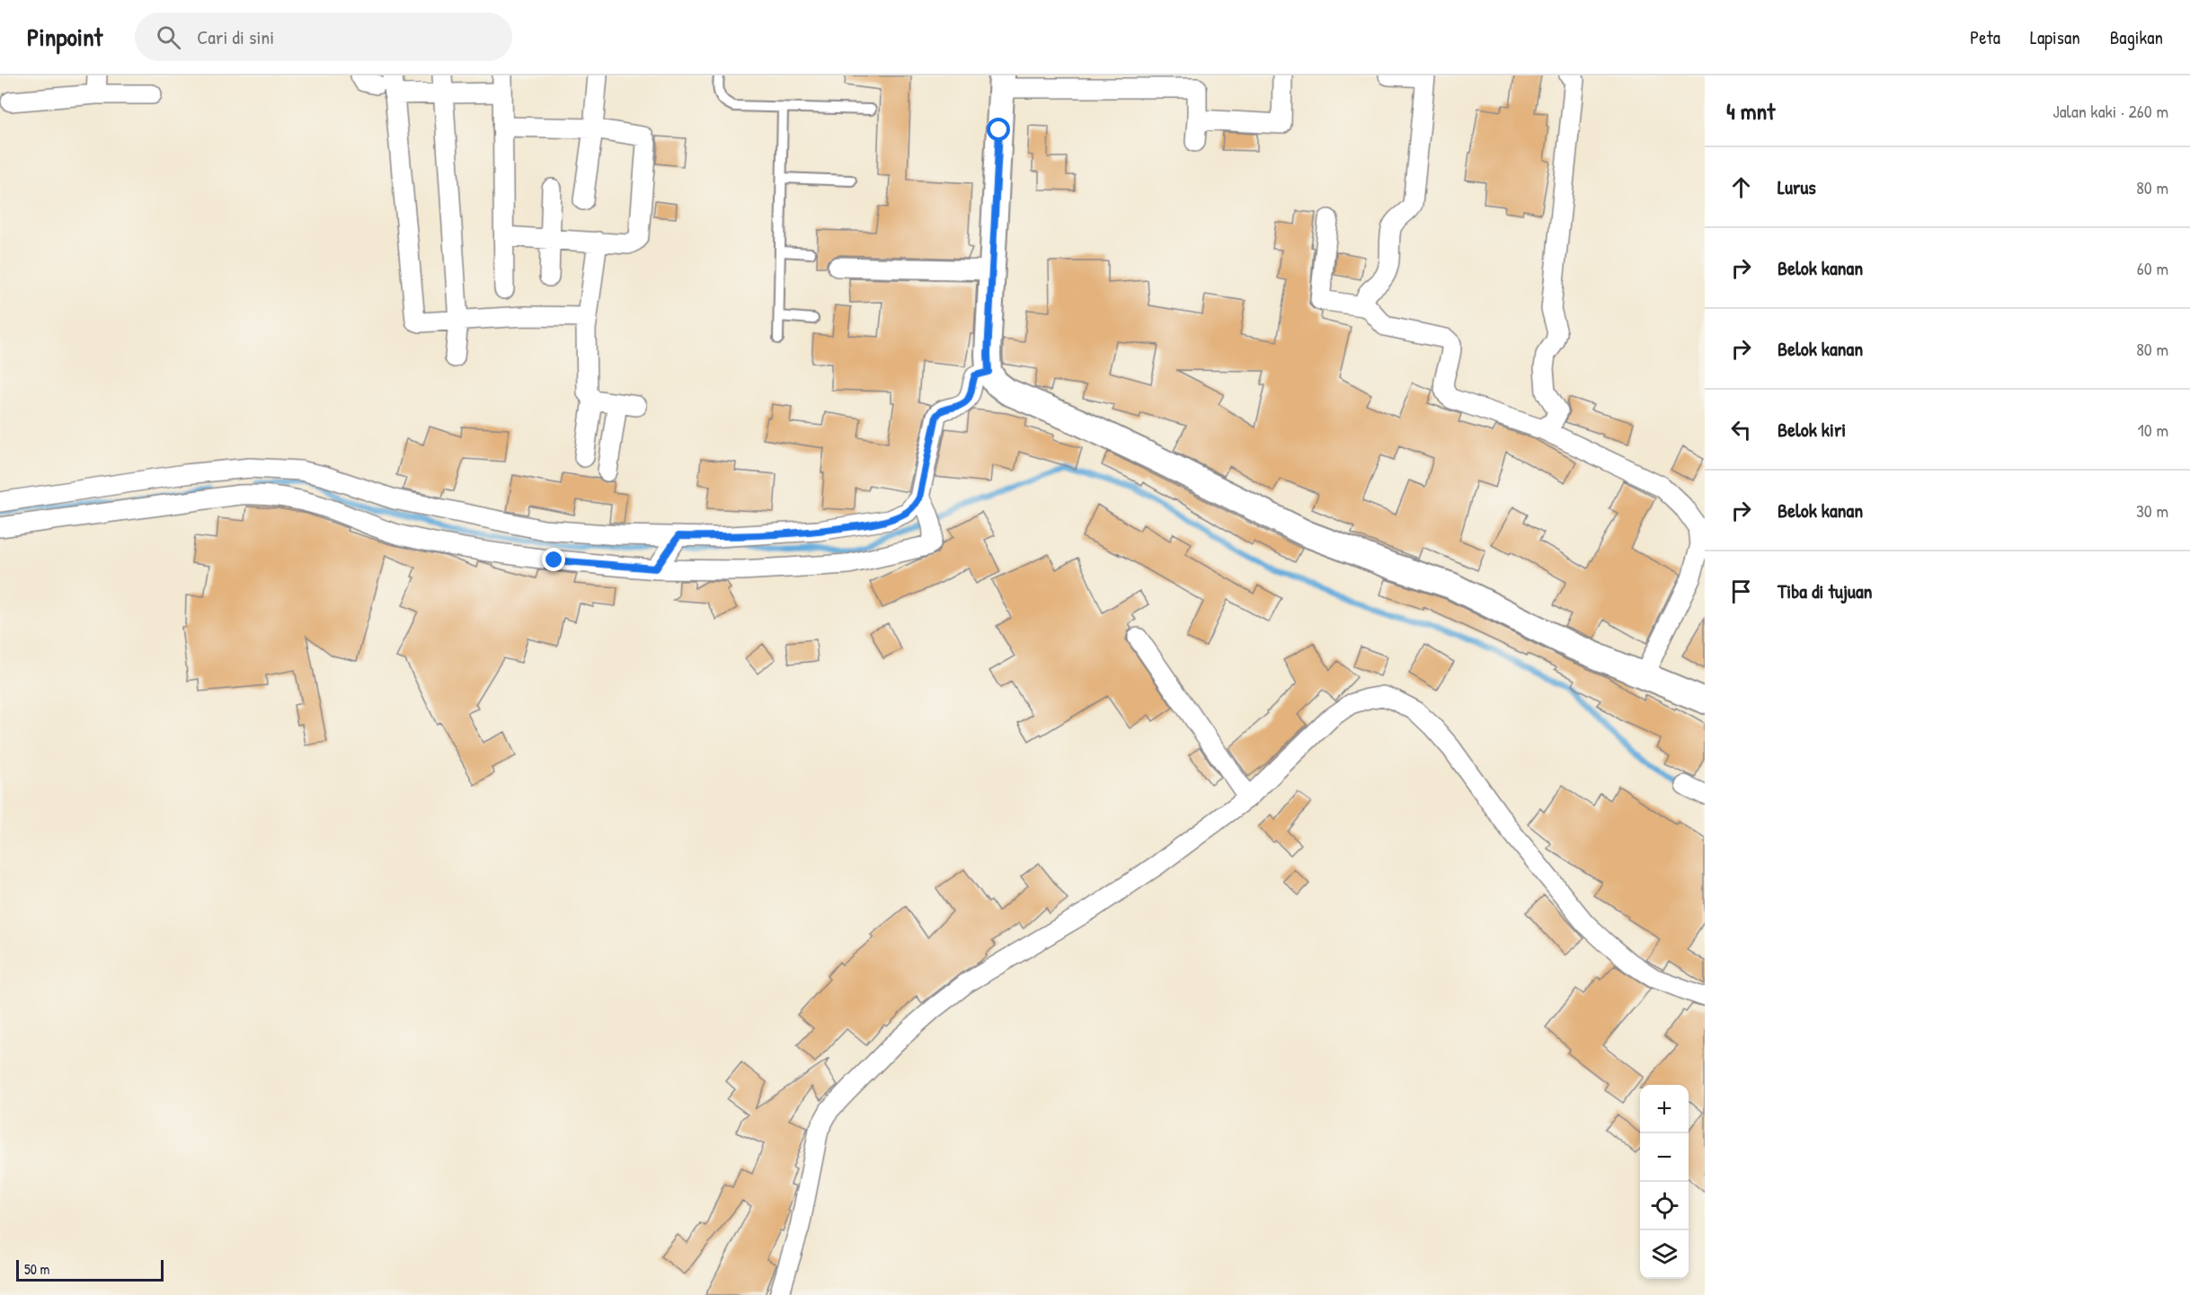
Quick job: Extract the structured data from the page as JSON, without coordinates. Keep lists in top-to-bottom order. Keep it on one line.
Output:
{"scale_bar":"50 m","page":{"header":"Pinpoint","search":"Cari di sini","nav":["Peta","Lapisan","Bagikan"],"heading":["4 mnt","Jalan kaki · 260 m"],"list":[["Lurus","80 m"],["Belok kanan","60 m"],["Belok kanan","80 m"],["Belok kiri","10 m"],["Belok kanan","30 m"],"Tiba di tujuan"],"map_buttons":["+","−"],"scale":"50 m"}}
